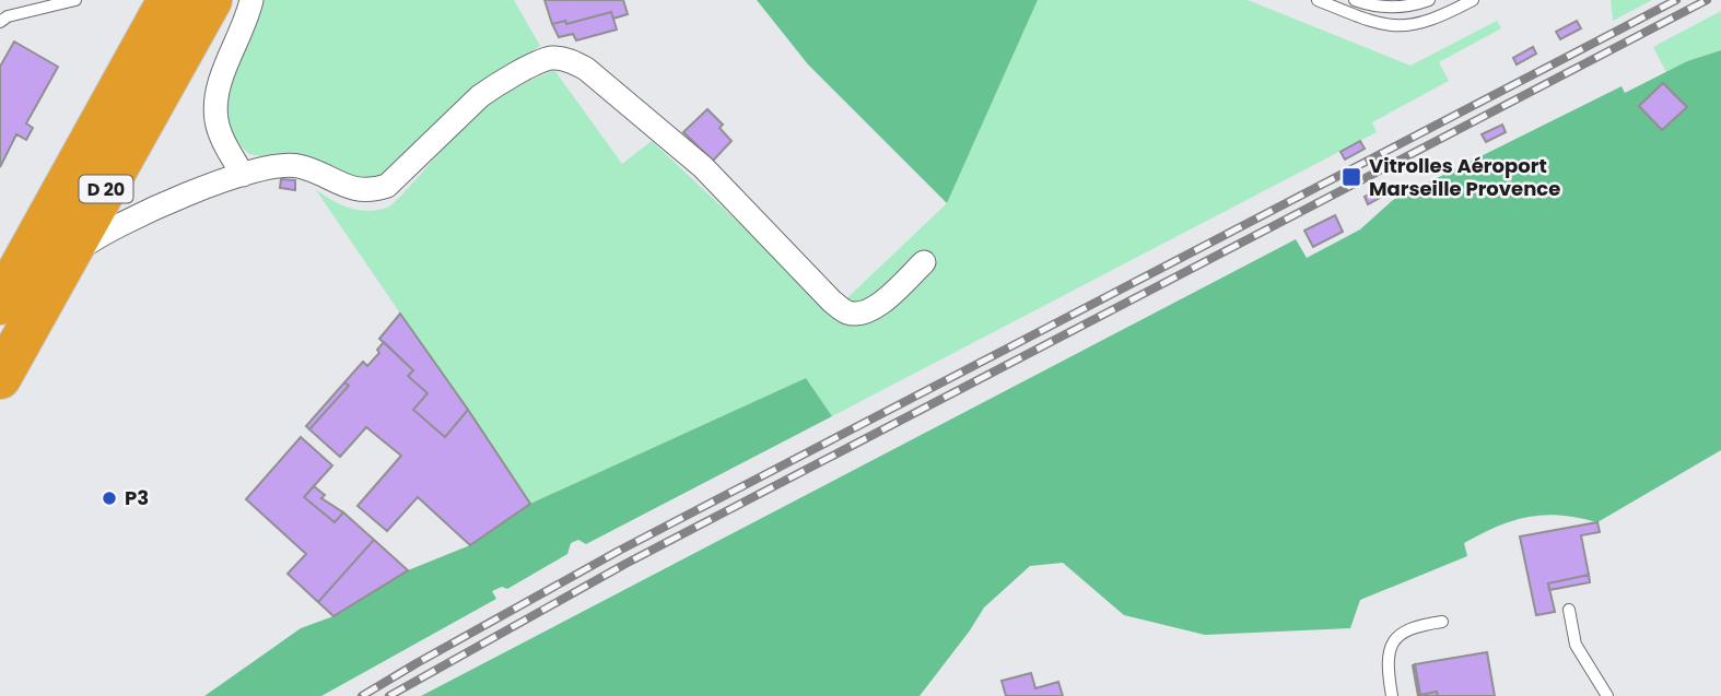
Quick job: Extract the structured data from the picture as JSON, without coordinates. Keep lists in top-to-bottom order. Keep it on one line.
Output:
{"streets":{"highway":["D 20"]},"places":{"transit":["Vitrolles Aéroport Marseille Provence"],"other":["P3"]}}
